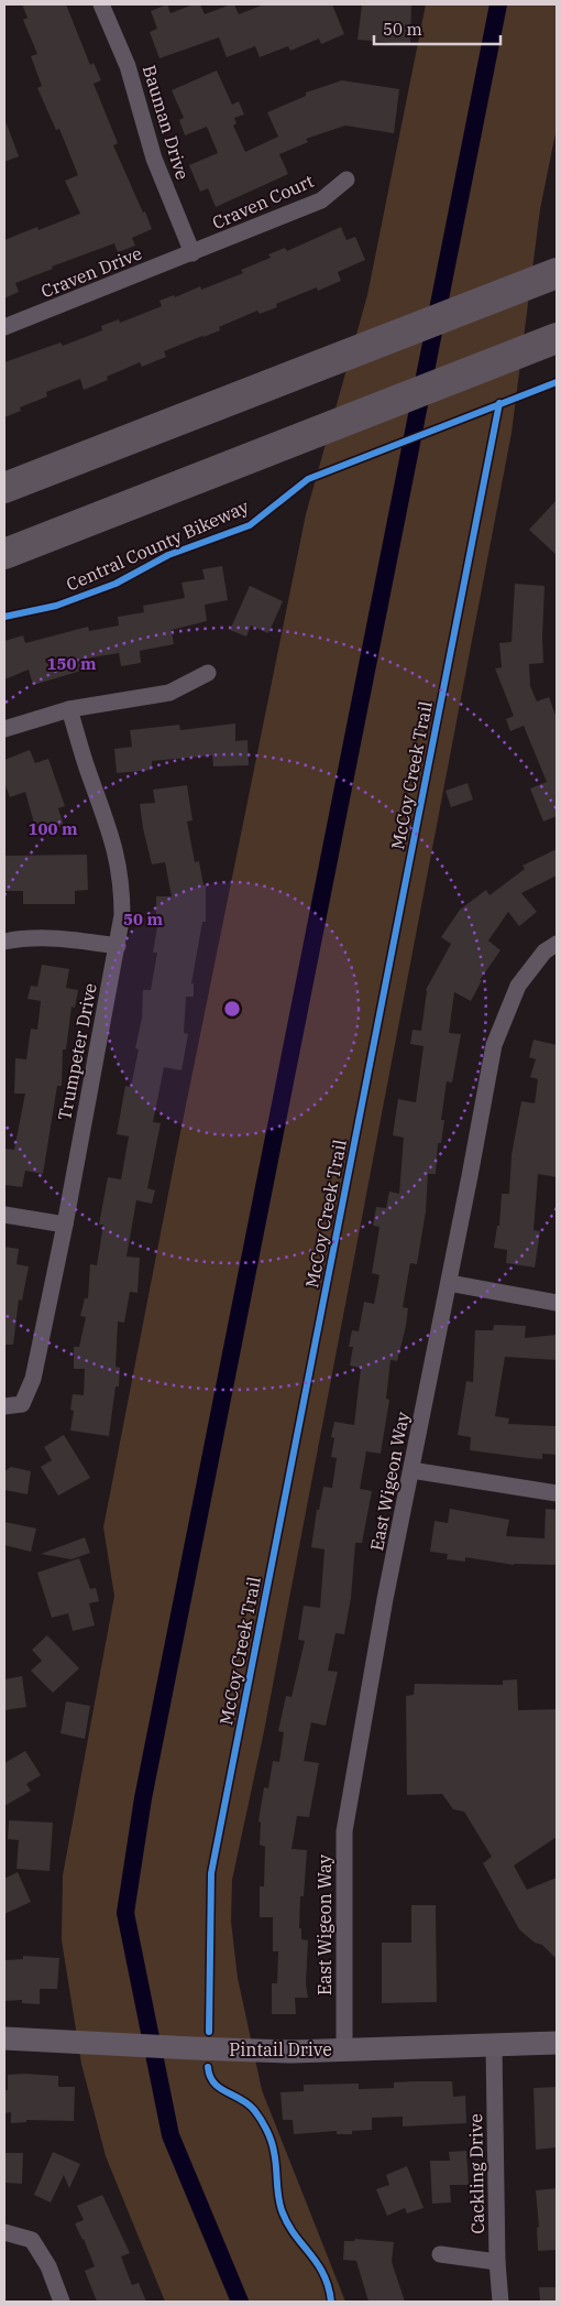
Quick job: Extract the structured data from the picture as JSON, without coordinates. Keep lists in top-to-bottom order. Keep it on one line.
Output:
{"streets":{"street":["Bauman Drive","Craven Court","Craven Drive","Trumpeter Drive","East Wigeon Way","Pintail Drive","Cackling Drive"],"cycle path":["Central County Bikeway","McCoy Creek Trail"]},"crossings":[["Bauman Drive","Craven Court"],["Bauman Drive","Craven Drive"],["Craven Court","Craven Drive"],["East Wigeon Way","Pintail Drive"],["Pintail Drive","Cackling Drive"]],"scale_bar":"50 m","rings":["150 m","100 m","50 m"]}
